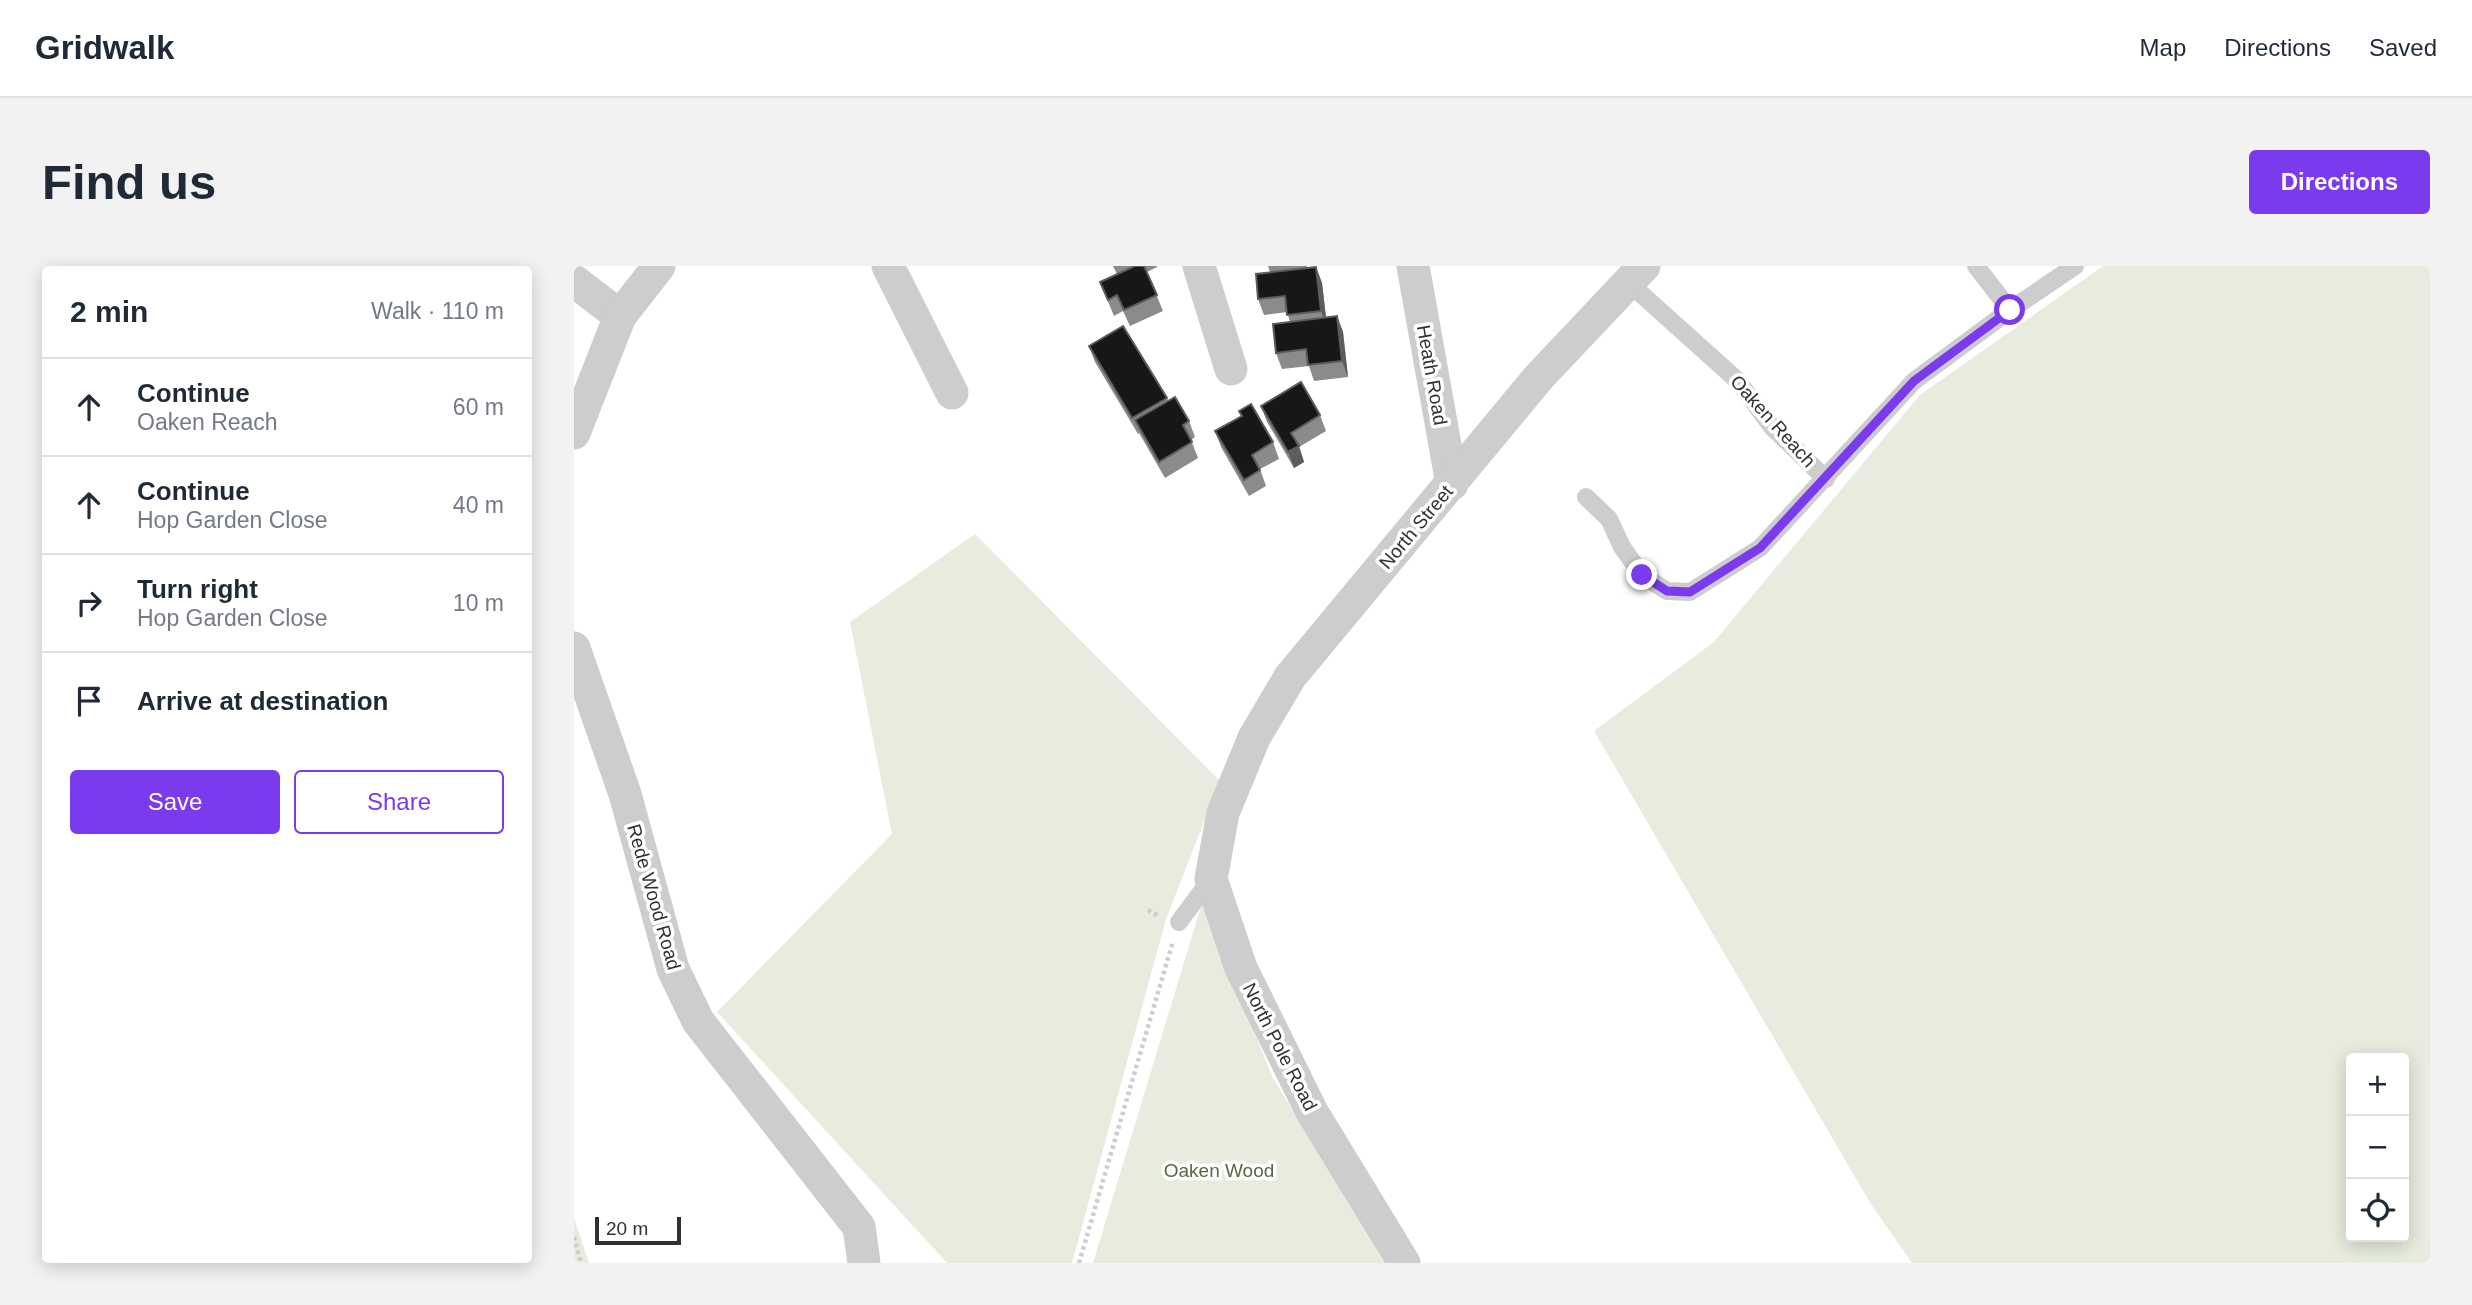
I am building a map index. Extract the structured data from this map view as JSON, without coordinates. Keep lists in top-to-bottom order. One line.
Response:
{"streets":{"street":["Heath Road","North Street","Rede Wood Road","North Pole Road"],"lane":["Oaken Reach"]},"crossings":[["Heath Road","North Street"],["Oaken Reach","North Street"],["North Street","North Pole Road"]],"parks":["Oaken Wood"],"scale_bar":"20 m","page":{"header":"Gridwalk","nav":["Map","Directions","Saved"],"buttons":["Directions",["Save","Share"]],"title":"Find us","heading":["2 min","Walk · 110 m"],"list":[["Continue","Oaken Reach","60 m"],["Continue","Hop Garden Close","40 m"],["Turn right","Hop Garden Close","10 m"],"Arrive at destination"],"map_buttons":["+","−"],"scale":"20 m"}}
